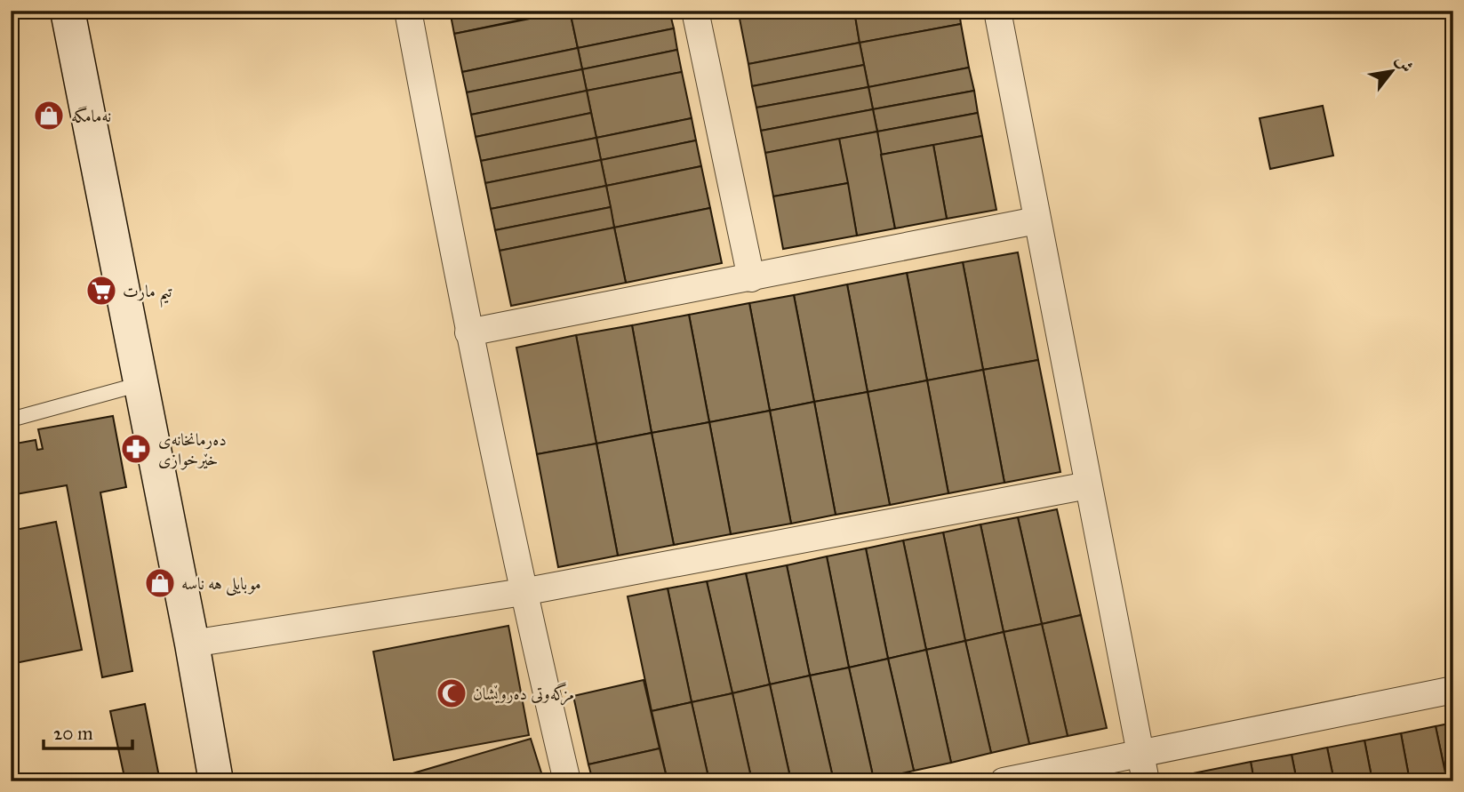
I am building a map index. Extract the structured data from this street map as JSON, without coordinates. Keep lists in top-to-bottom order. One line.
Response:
{"places":{"shop":["نەمامگە","موبایلی هه ناسه"],"supermarket":["تیم مارت"],"pharmacy":["دەرمانخانەی خێرخوازی"],"mosque":["مزگەوتی دەروێشان"]},"scale_bar":"20 m","north":"top right"}
